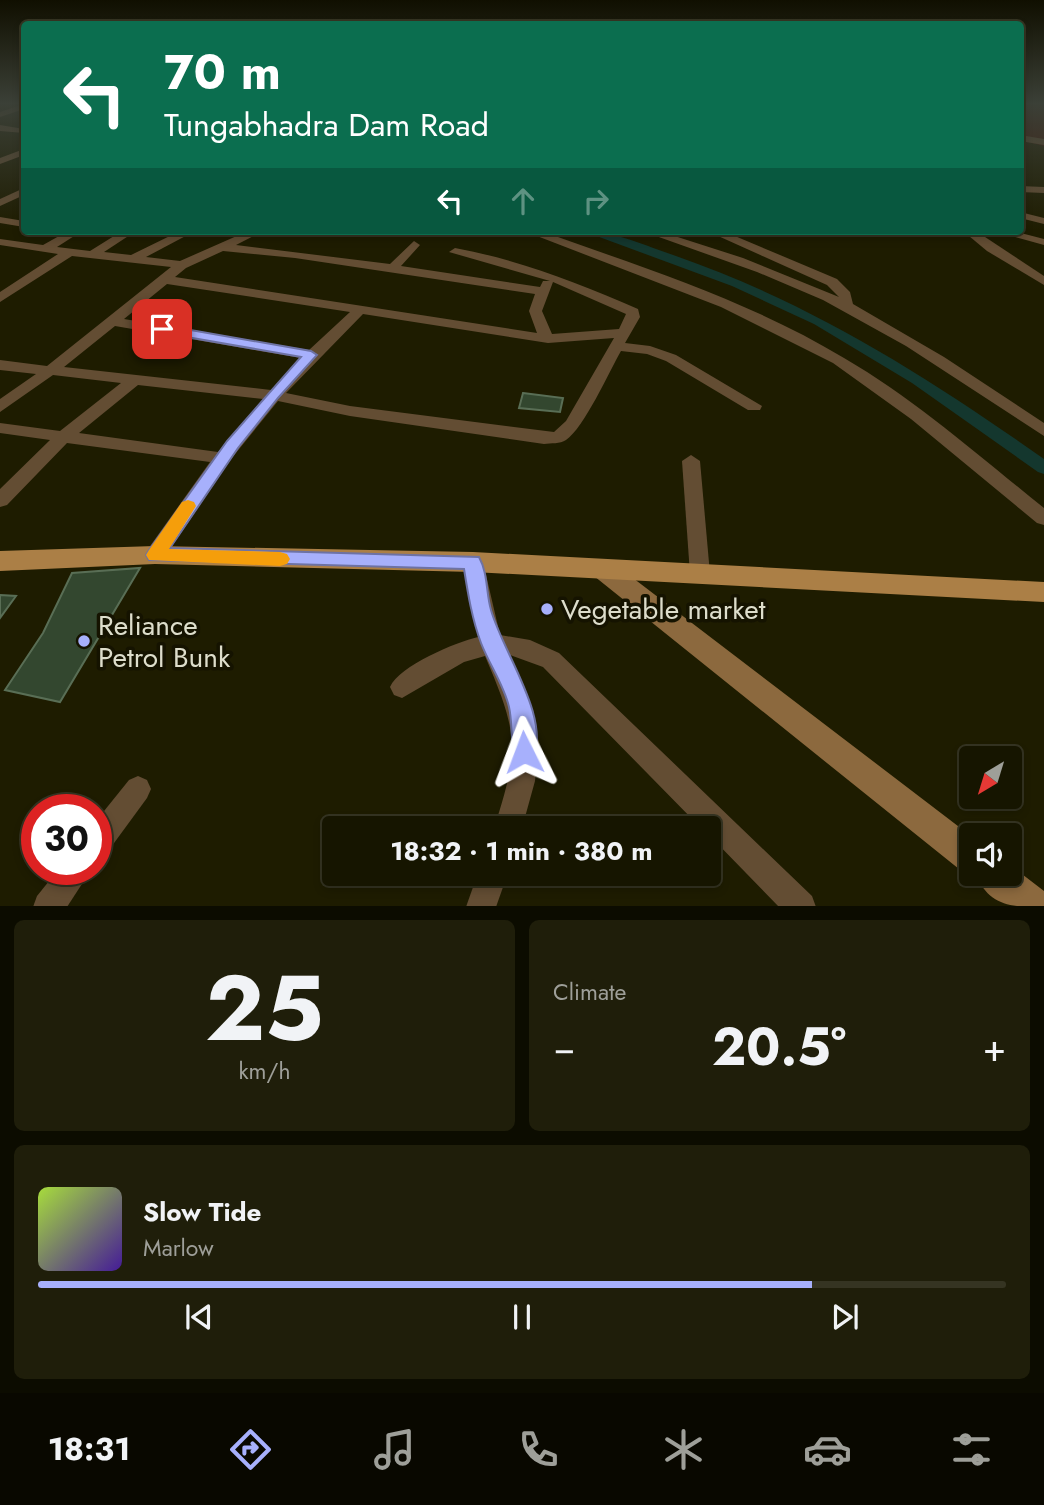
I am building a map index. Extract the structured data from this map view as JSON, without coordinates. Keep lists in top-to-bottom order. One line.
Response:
{"places":["Vegetable market","Reliance Petrol Bunk"],"north":"bottom left","page":{"turn":["70 m","Tungabhadra Dam Road"],"limit":"30","trip":"18:32 · 1 min · 380 m","tile":[["25","km/h"],"Climate"],"heat":["−","20.5°","+"],"song":["Slow Tide","Marlow"],"tabs":"18:31"}}
